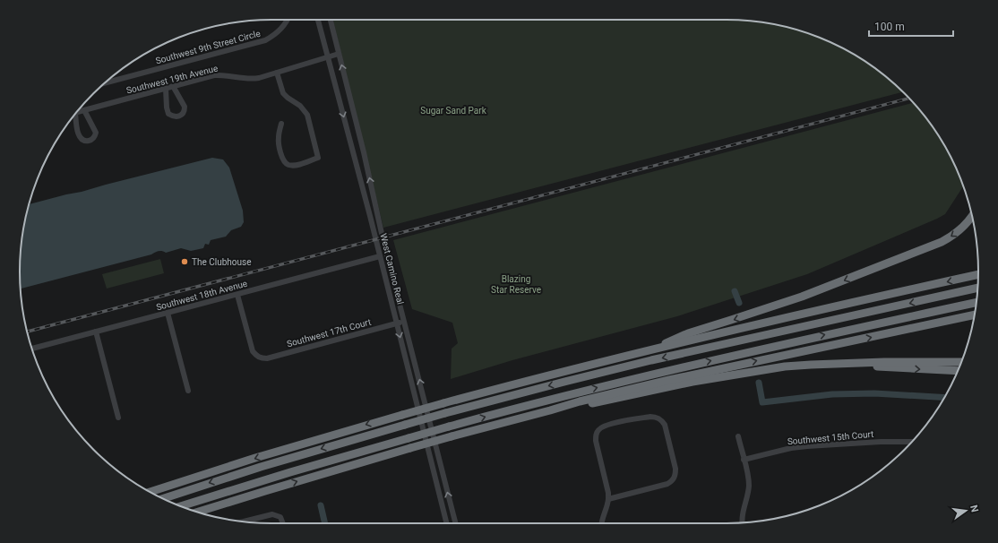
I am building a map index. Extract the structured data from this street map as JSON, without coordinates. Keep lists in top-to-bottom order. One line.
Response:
{"streets":{"street":["Southwest 9th Street Circle","Southwest 19th Avenue","West Camino Real","Southwest 18th Avenue","Southwest 17th Court","Southwest 15th Court"]},"crossings":[["Southwest 19th Avenue","West Camino Real"],["West Camino Real","Southwest 18th Avenue"],["West Camino Real","Southwest 17th Court"],["Southwest 18th Avenue","Southwest 17th Court"]],"parks":["Sugar Sand Park","Blazing Star Reserve"],"places":["The Clubhouse"],"scale_bar":"100 m","north":"right"}
